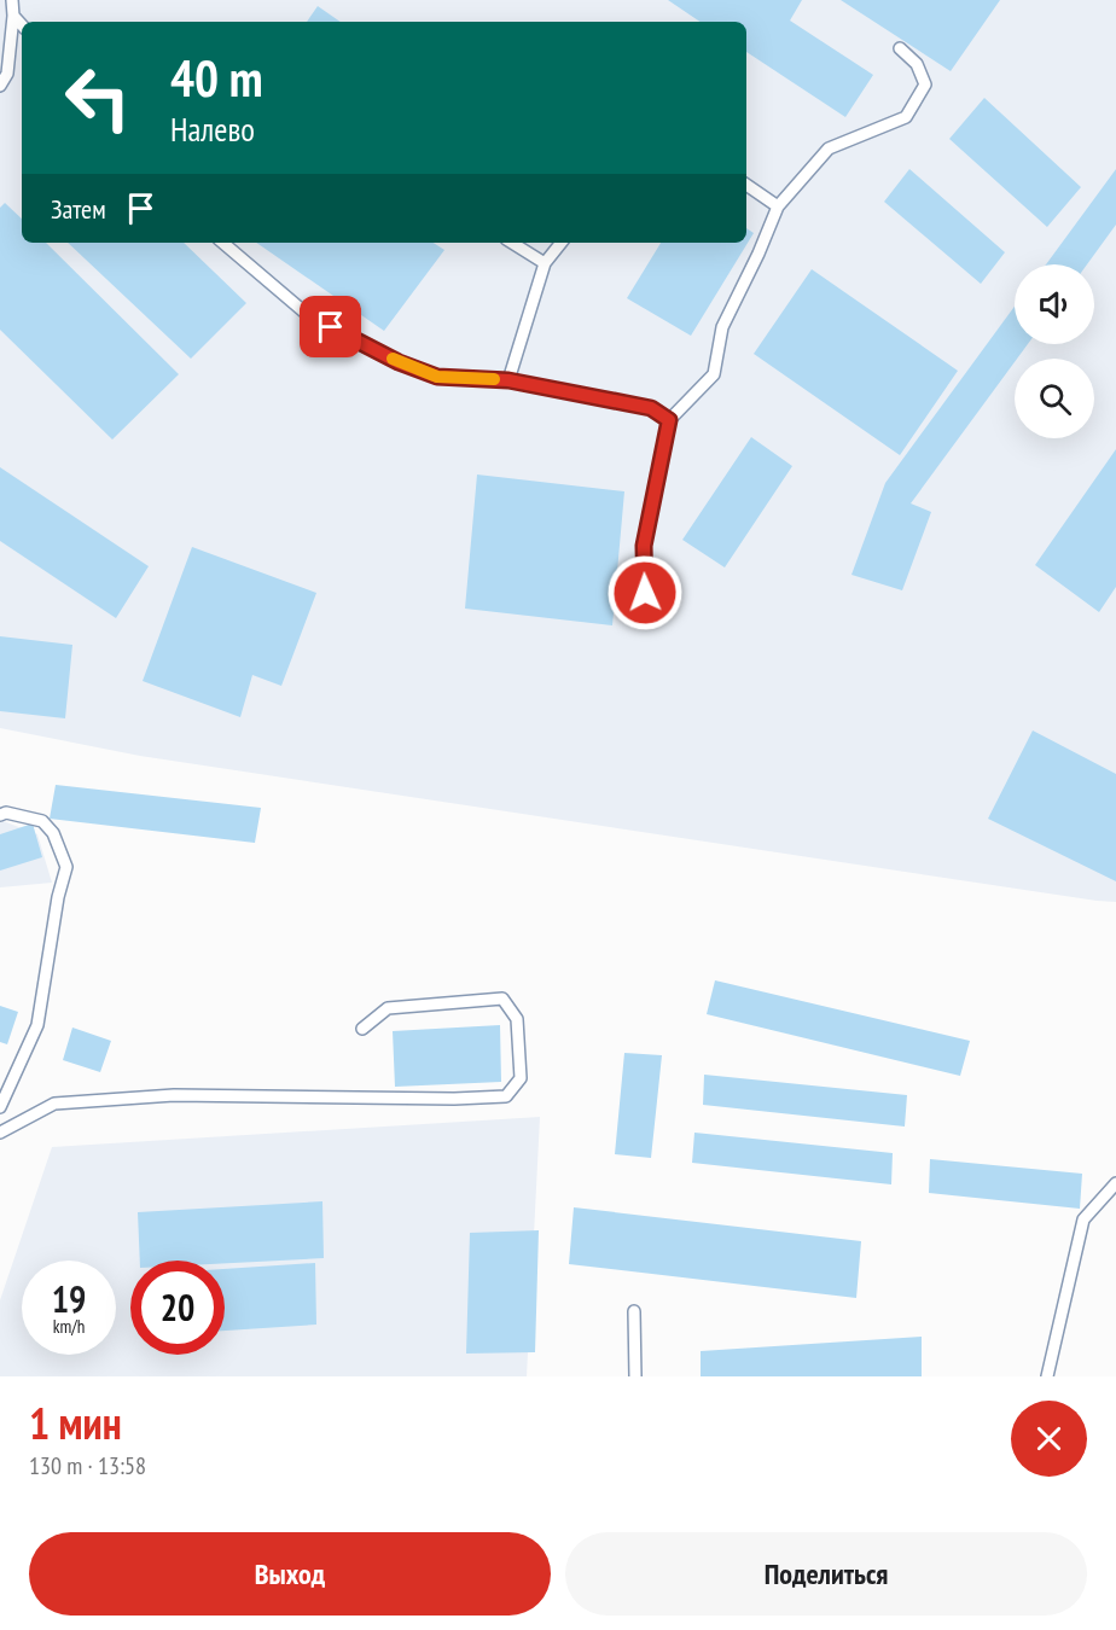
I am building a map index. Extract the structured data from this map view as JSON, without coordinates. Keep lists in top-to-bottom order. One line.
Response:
{"page":{"turn":["40 m","Налево"],"then":"Затем","speed":"19 km/h","limit":"20","heading":["1 мин","130 m · 13:58"],"buttons":["Выход","Поделиться"]}}
